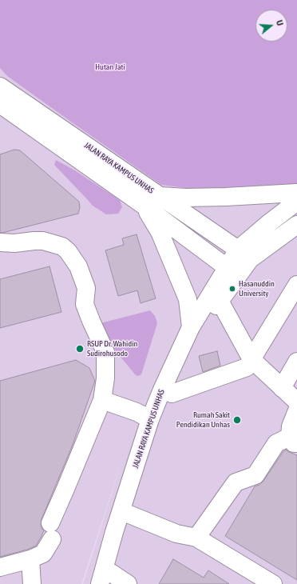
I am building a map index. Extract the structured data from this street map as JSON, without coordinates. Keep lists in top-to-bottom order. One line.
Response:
{"streets":{"street":["JALAN RAYA KAMPUS UNHAS"]},"parks":["Hutan Jati"],"places":["Hasanuddin University","RSUP Dr. Wahidin Sudirohusodo","Rumah Sakit Pendidikan Unhas"],"north":"right"}
